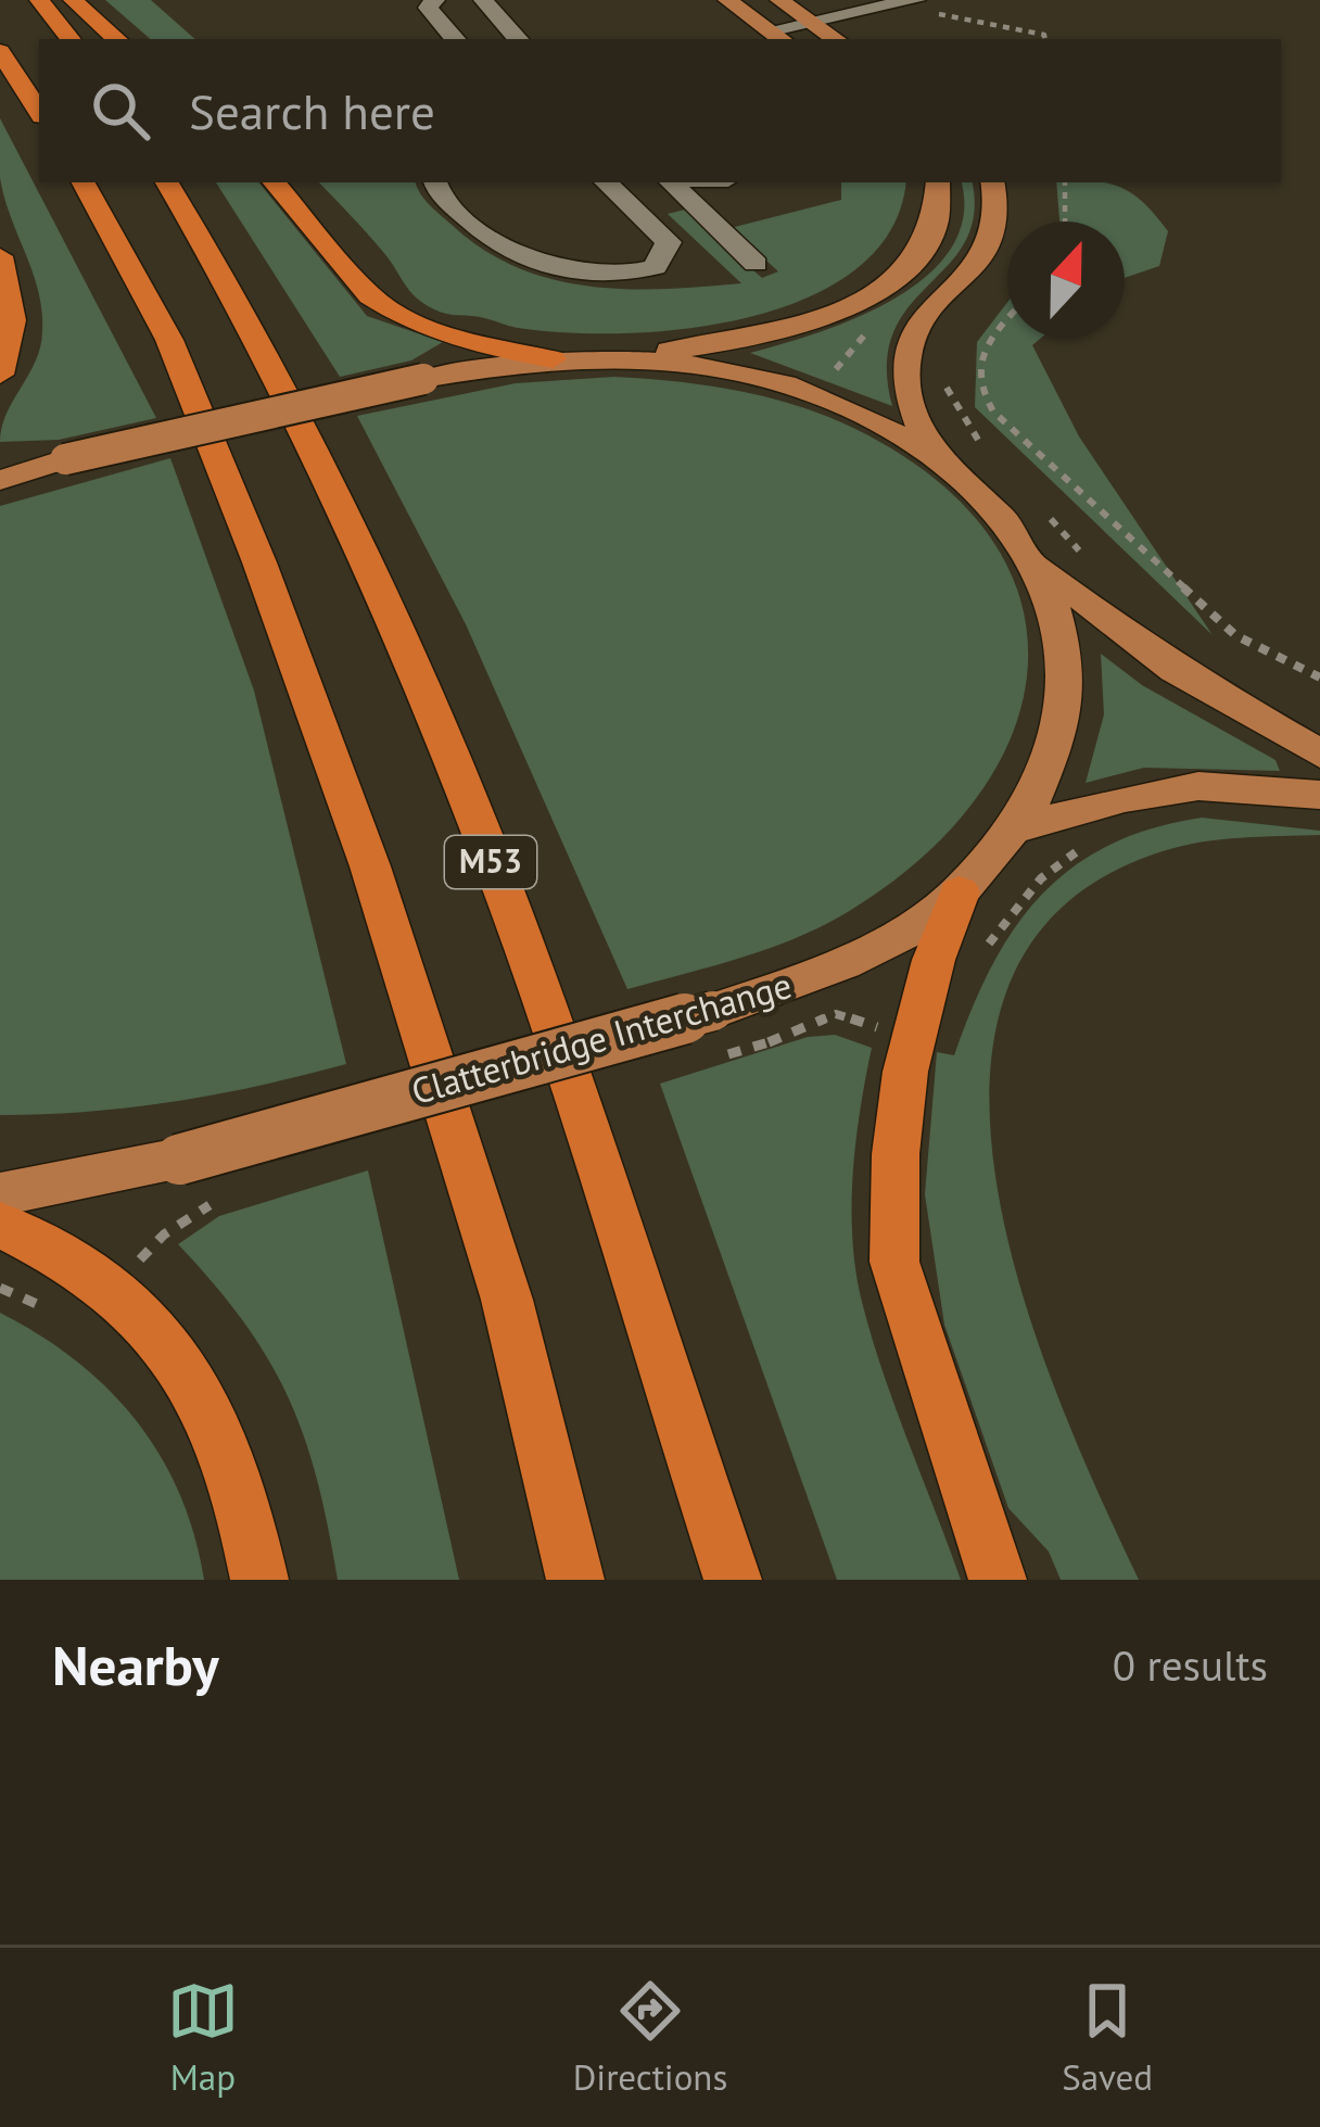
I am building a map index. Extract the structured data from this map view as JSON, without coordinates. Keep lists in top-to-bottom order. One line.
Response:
{"streets":{"highway":["M53"],"main road":["Clatterbridge Interchange"]},"north":"top","page":{"search":"Search here","heading":["Nearby","0 results"],"nav":["Map","Directions","Saved"]}}
